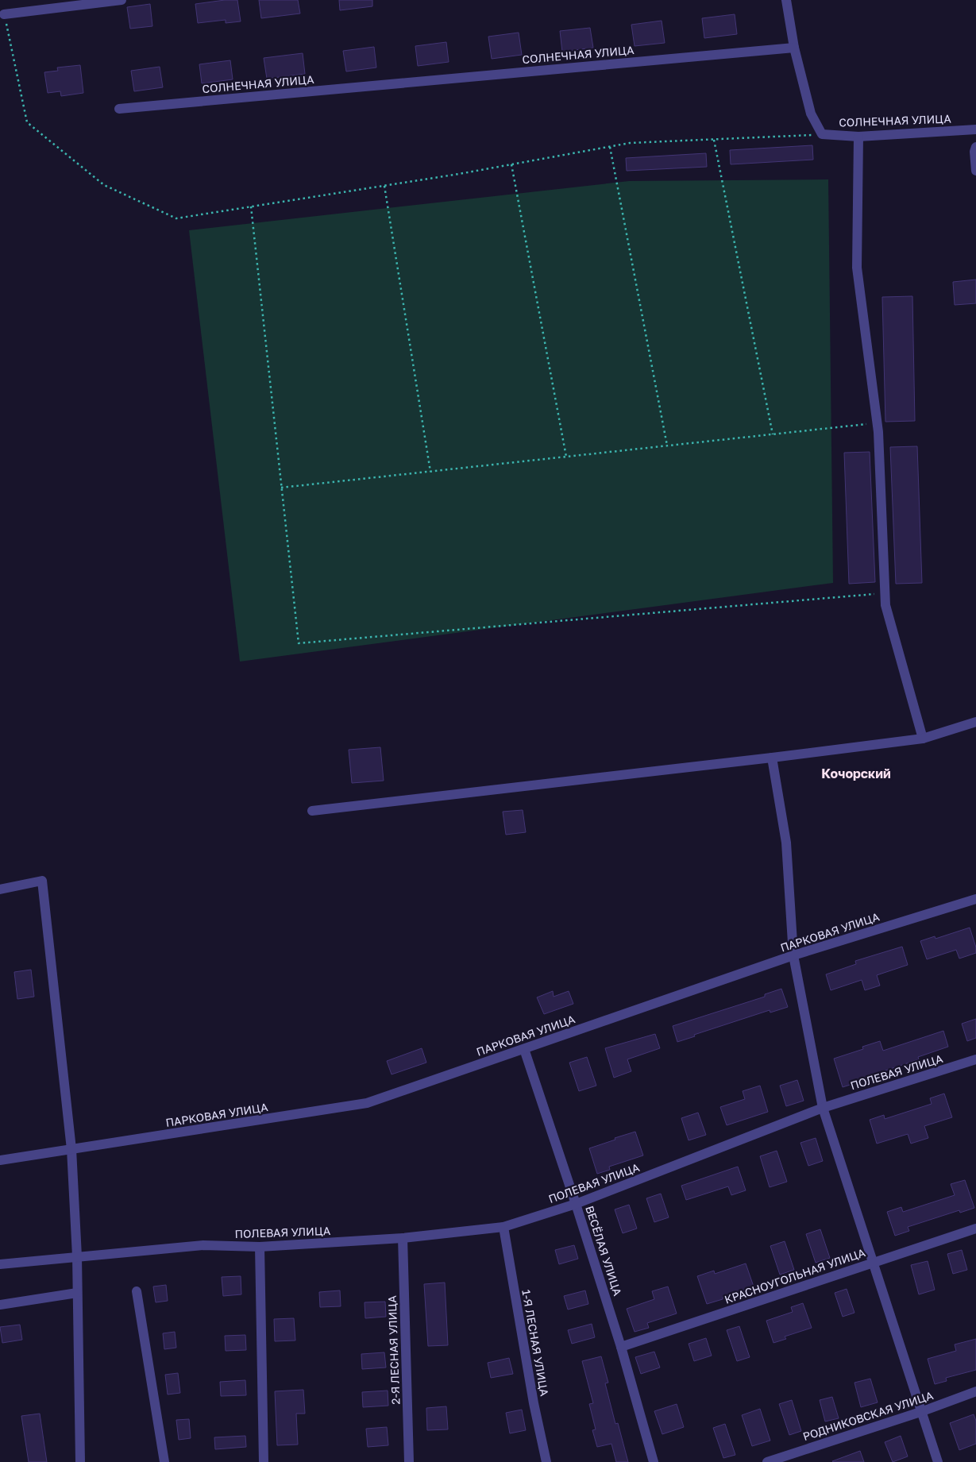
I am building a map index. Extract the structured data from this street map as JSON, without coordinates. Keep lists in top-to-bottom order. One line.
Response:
{"streets":{"street":["СОЛНЕЧНАЯ УЛИЦА","ПАРКОВАЯ УЛИЦА","ПОЛЕВАЯ УЛИЦА","ВЕСЁЛАЯ УЛИЦА","КРАСНОУГОЛЬНАЯ УЛИЦА","1-Я ЛЕСНАЯ УЛИЦА","2-Я ЛЕСНАЯ УЛИЦА","РОДНИКОВСКАЯ УЛИЦА"]},"crossings":[["ПАРКОВАЯ УЛИЦА","ВЕСЁЛАЯ УЛИЦА"],["ПОЛЕВАЯ УЛИЦА","ВЕСЁЛАЯ УЛИЦА"],["ПОЛЕВАЯ УЛИЦА","1-Я ЛЕСНАЯ УЛИЦА"],["ПОЛЕВАЯ УЛИЦА","2-Я ЛЕСНАЯ УЛИЦА"],["ВЕСЁЛАЯ УЛИЦА","КРАСНОУГОЛЬНАЯ УЛИЦА"]],"districts":["Кочорский"]}
